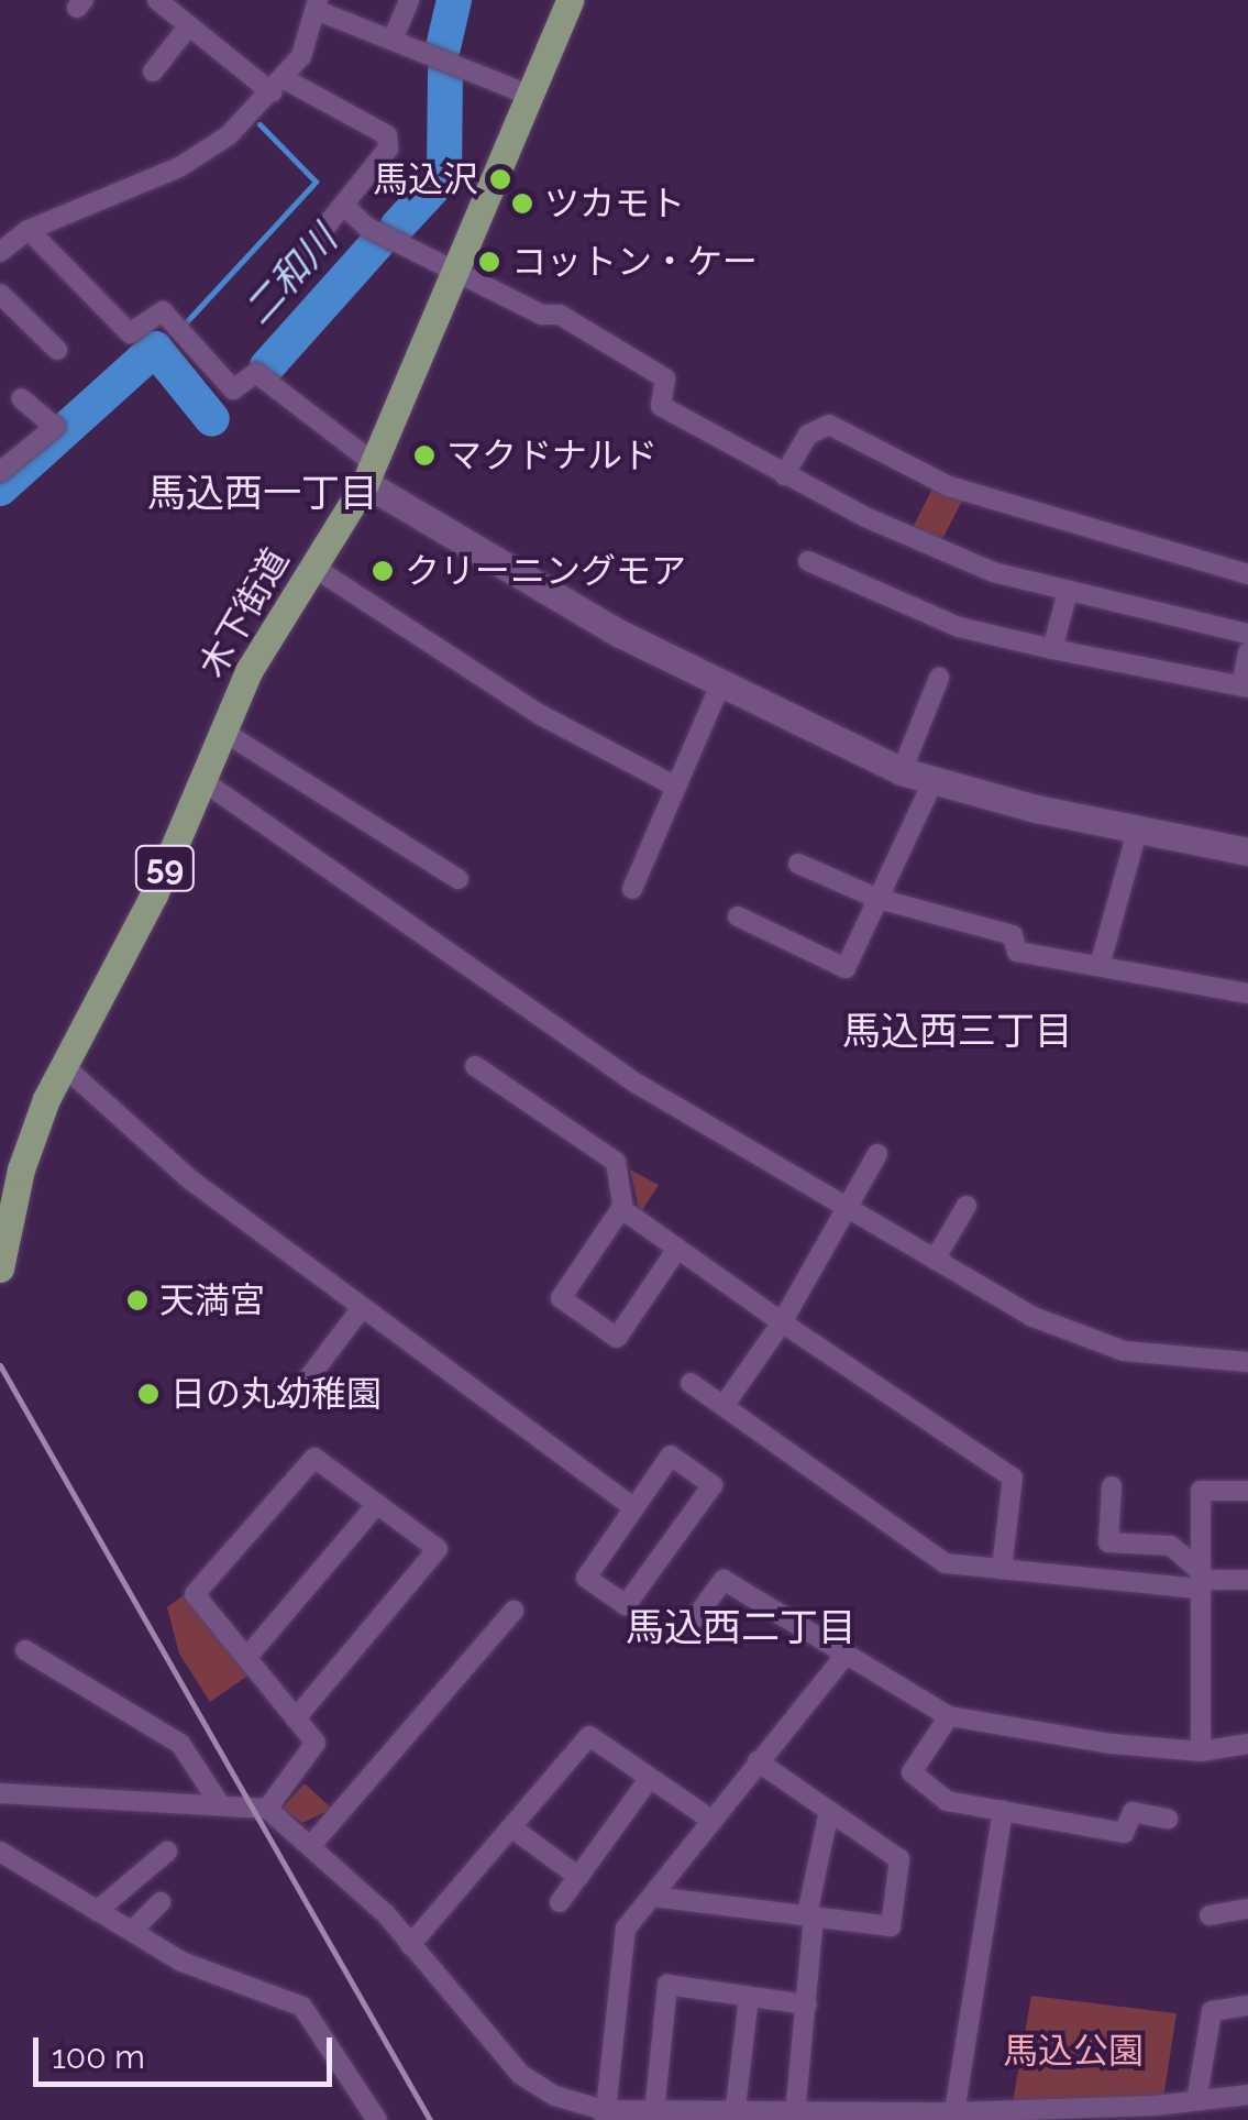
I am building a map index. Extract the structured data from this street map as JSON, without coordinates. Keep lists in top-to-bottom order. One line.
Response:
{"streets":{"main road":["木下街道","59"]},"districts":["馬込西一丁目","馬込西三丁目","馬込西二丁目"],"water":["二和川"],"parks":["馬込公園"],"places":["馬込沢","ツカモト","コットン・ケー","マクドナルド","クリーニングモア","天満宮","日の丸幼稚園"],"scale_bar":"100 m"}
